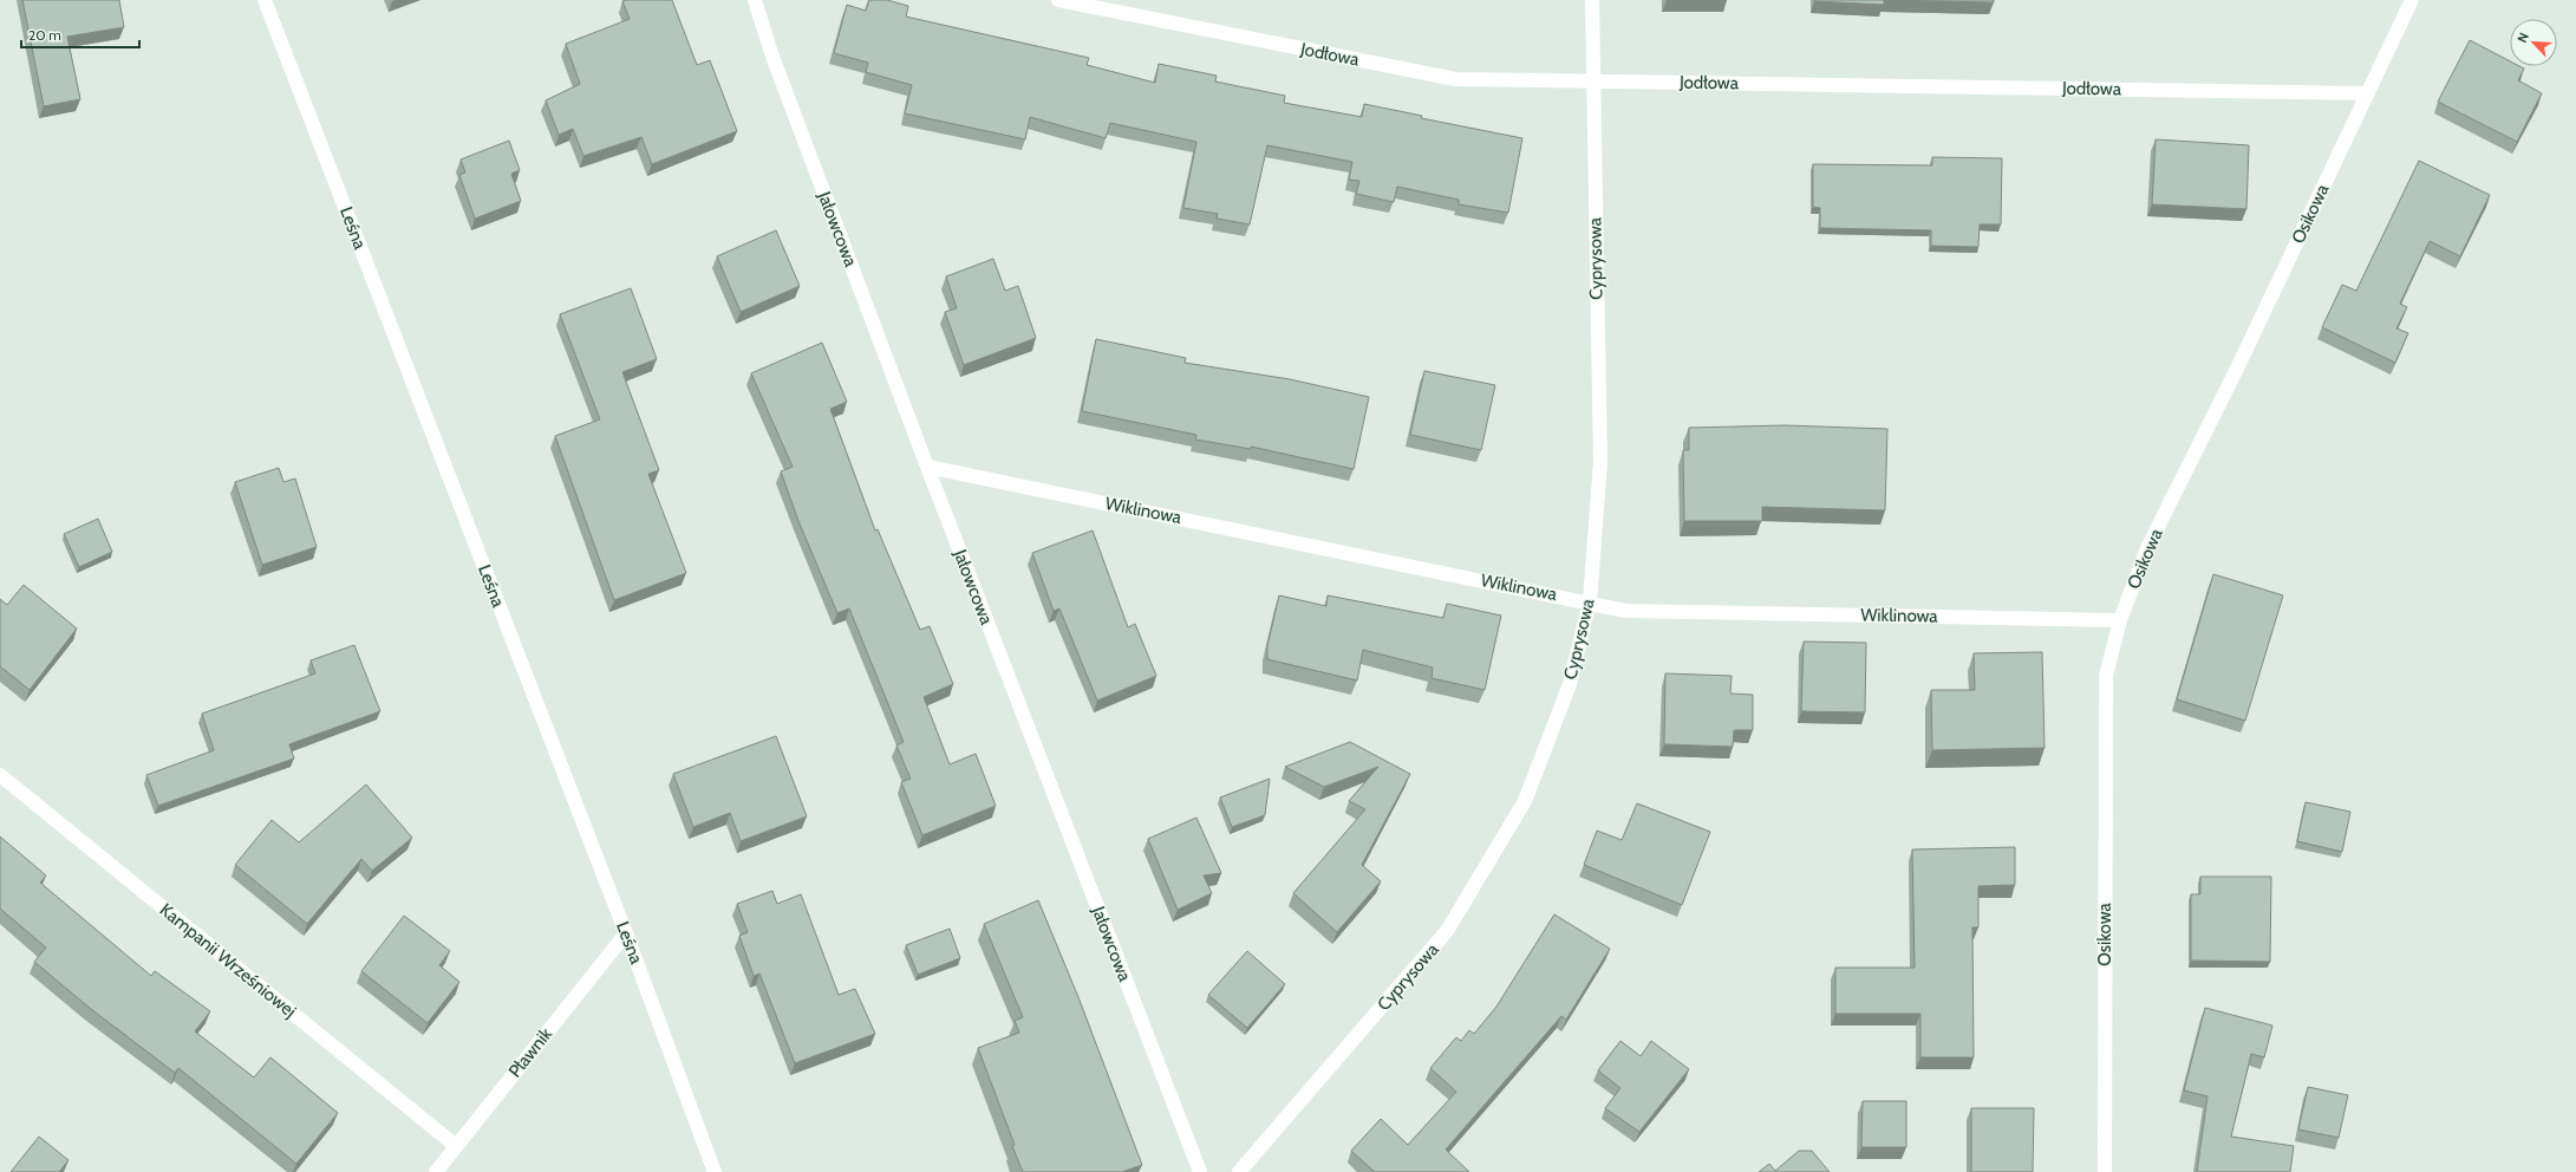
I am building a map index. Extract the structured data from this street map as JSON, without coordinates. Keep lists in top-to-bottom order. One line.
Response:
{"streets":{"street":["Jodłowa","Osikowa","Leśna","Jałowcowa","Cyprysowa","Wiklinowa","Kampanii Wrześniowej","Pławnik"]},"crossings":[["Jodłowa","Osikowa"],["Jodłowa","Cyprysowa"],["Osikowa","Wiklinowa"],["Leśna","Pławnik"],["Jałowcowa","Wiklinowa"],["Cyprysowa","Wiklinowa"],["Kampanii Wrześniowej","Pławnik"]],"scale_bar":"20 m","north":"top left"}
